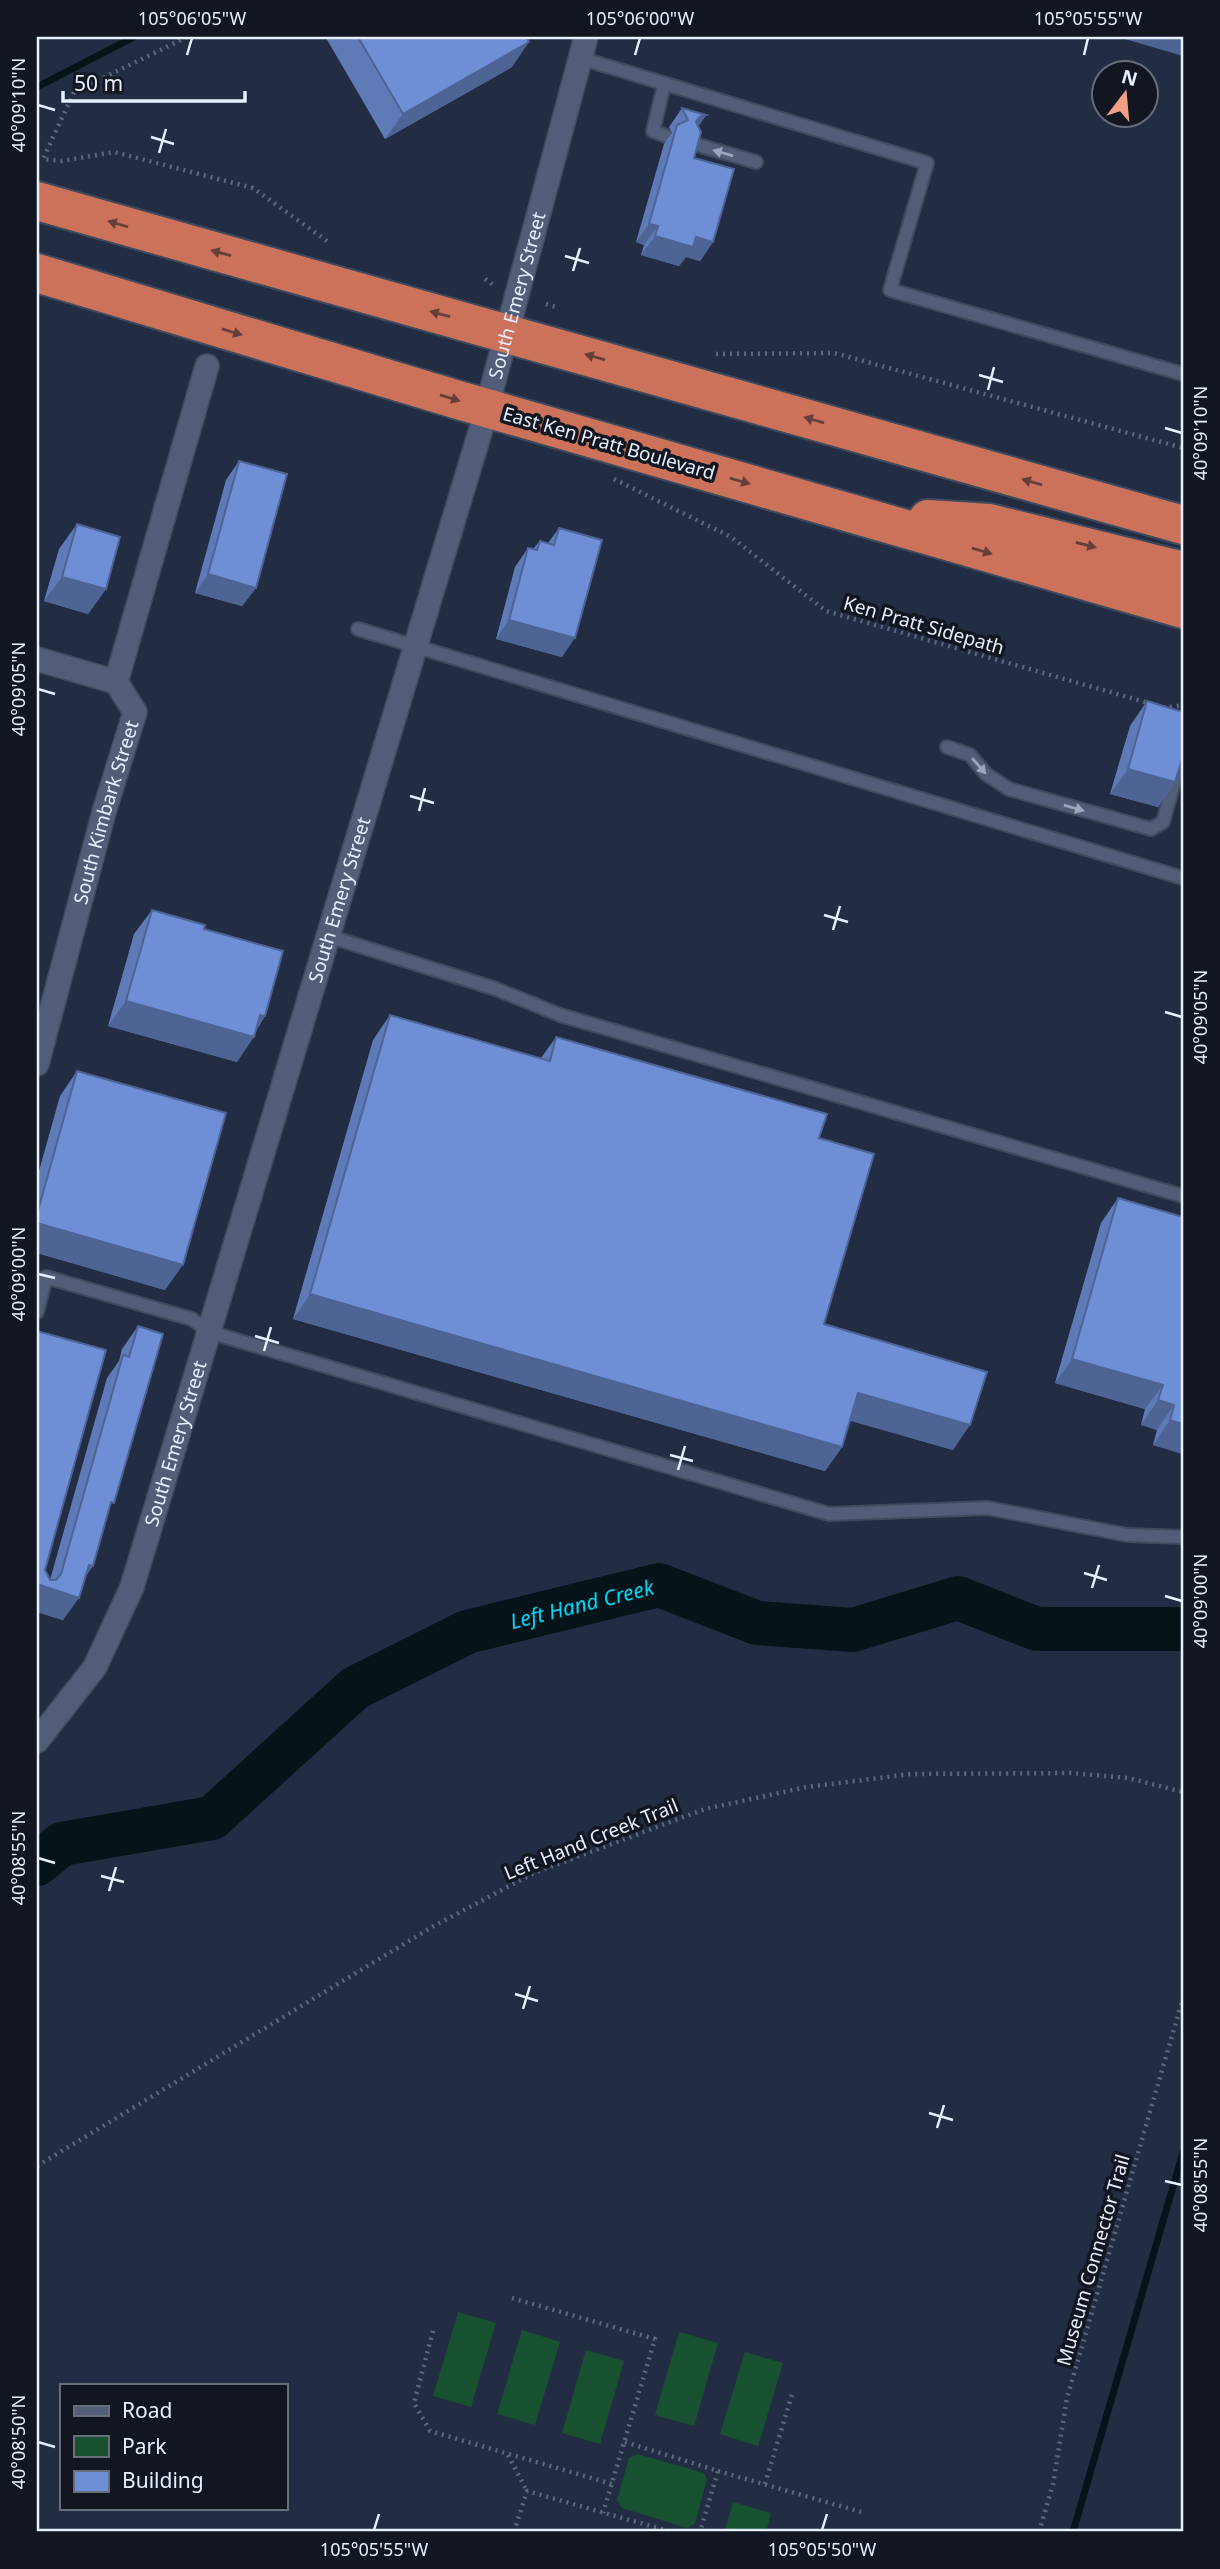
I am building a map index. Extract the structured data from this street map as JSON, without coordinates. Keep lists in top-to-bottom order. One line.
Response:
{"streets":{"highway":["East Ken Pratt Boulevard"],"street":["South Emery Street","South Kimbark Street"],"path":["Ken Pratt Sidepath","Left Hand Creek Trail","Museum Connector Trail"]},"crossings":[["South Emery Street","East Ken Pratt Boulevard"]],"water":["Left Hand Creek"],"legend":["Road","Park","Building"],"scale_bar":"50 m","north":"top","coordinates":["105°06'05\"W","105°06'00\"W","105°05'55\"W","40°09'10\"N","40°09'05\"N","40°09'00\"N","40°08'55\"N","40°08'50\"N","105°05'50\"W"]}
